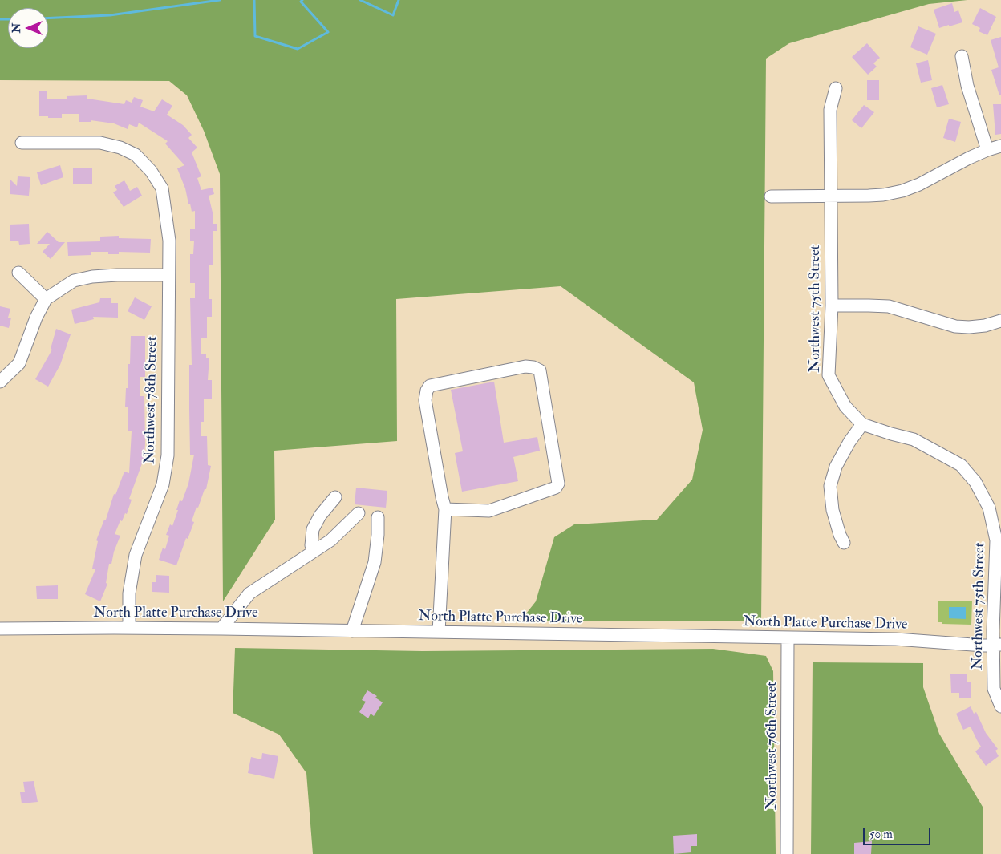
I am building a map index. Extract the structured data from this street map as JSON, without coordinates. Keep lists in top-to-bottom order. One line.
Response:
{"streets":{"street":["Northwest 75th Street","Northwest 78th Street","North Platte Purchase Drive","Northwest 76th Street"]},"crossings":[["Northwest 75th Street","North Platte Purchase Drive"],["Northwest 78th Street","North Platte Purchase Drive"],["North Platte Purchase Drive","Northwest 76th Street"]],"scale_bar":"50 m","north":"left"}
